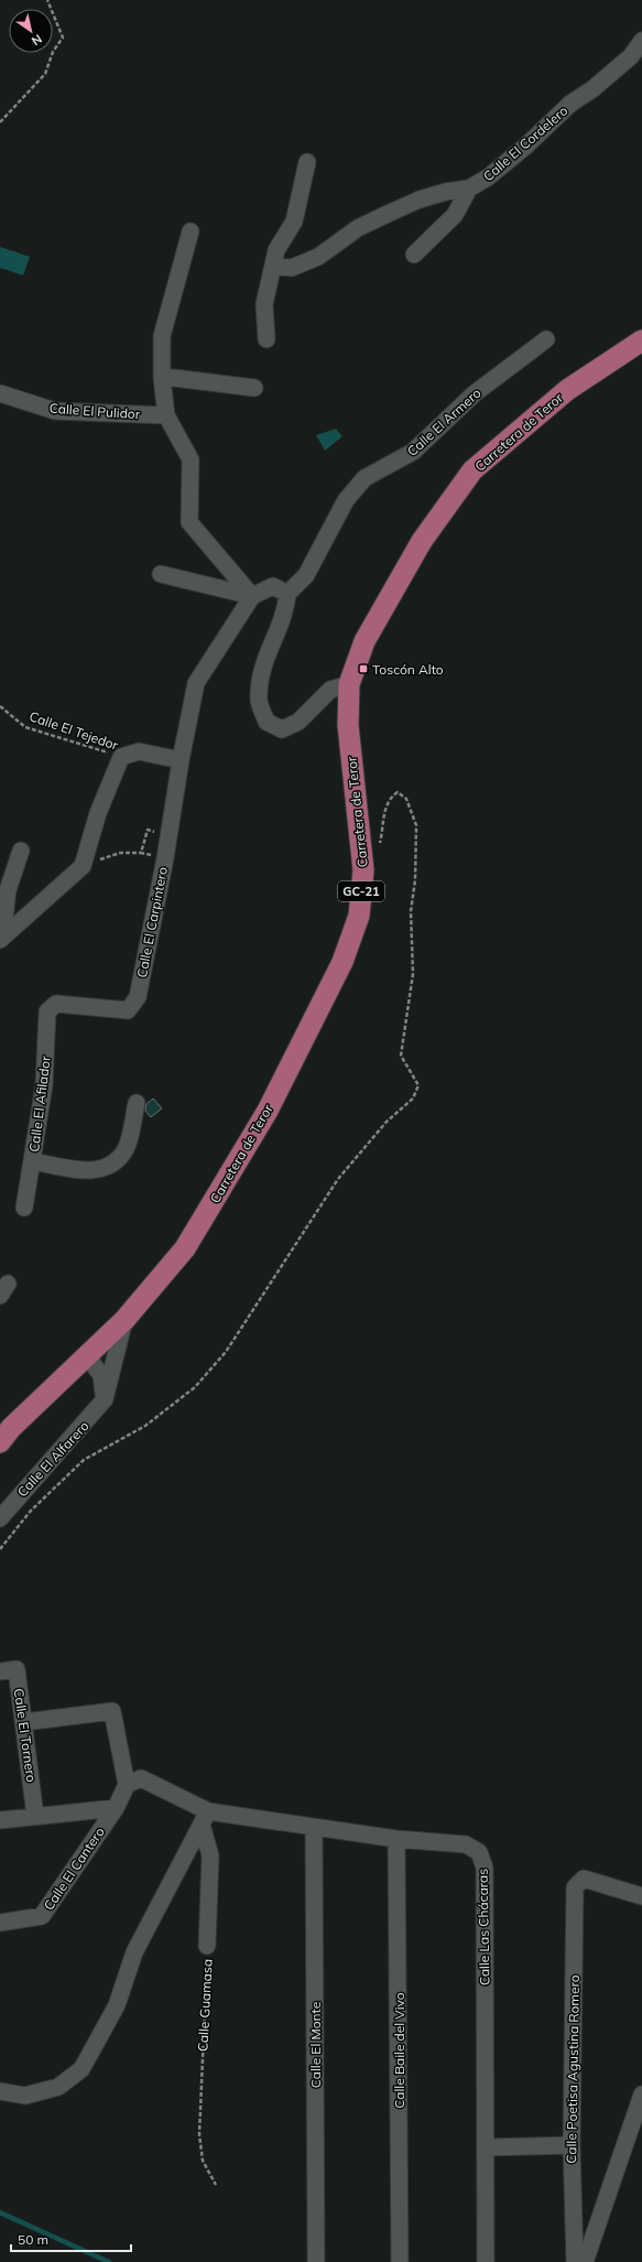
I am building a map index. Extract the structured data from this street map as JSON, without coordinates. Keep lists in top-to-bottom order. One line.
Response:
{"streets":{"main road":["Carretera de Teror","GC-21"],"street":["Calle El Cordelero","Calle El Pulidor","Calle El Armero","Calle El Carpintero","Calle El Afilador","Calle El Alfarero","Calle El Tornero","Calle El Cantero","Calle Las Chácaras","Calle Guamasa","Calle El Monte","Calle Baile del Vivo","Calle Poetisa Agustina Romero"],"path":["Calle El Tejedor"]},"crossings":[["Carretera de Teror","Calle El Alfarero"],["Calle El Carpintero","Calle El Afilador"],["Calle El Cantero","Calle Las Chácaras"],["Calle Las Chácaras","Calle Guamasa"],["Calle Las Chácaras","Calle El Monte"],["Calle Las Chácaras","Calle Baile del Vivo"]],"places":{"transit":["Toscón Alto"]},"scale_bar":"50 m","north":"bottom right"}
